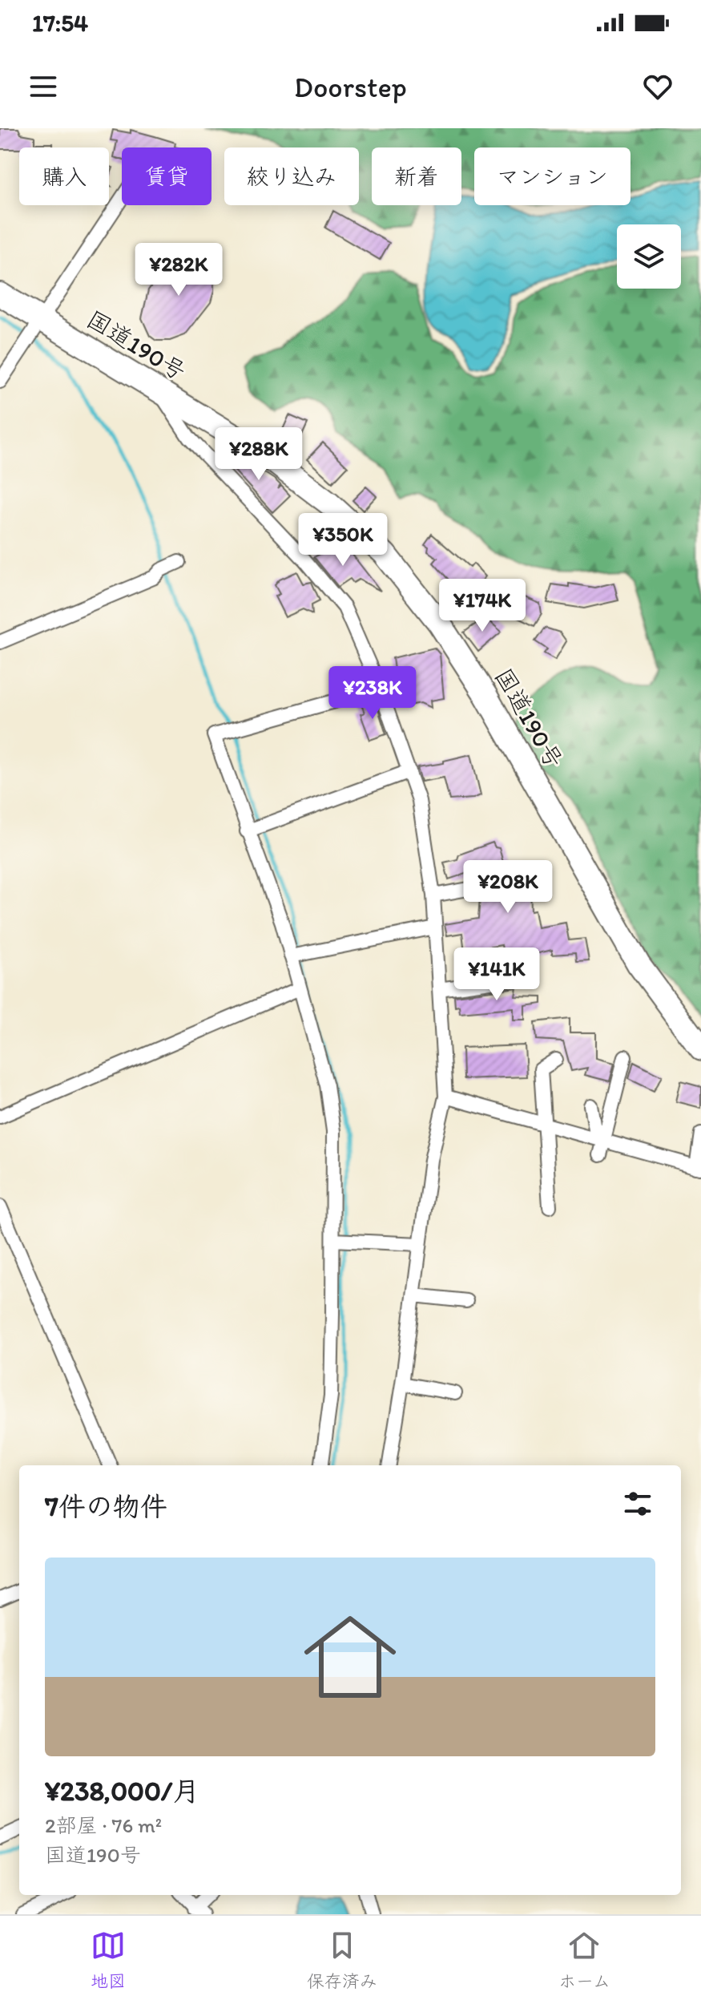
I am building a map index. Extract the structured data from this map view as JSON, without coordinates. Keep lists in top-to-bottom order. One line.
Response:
{"streets":{"highway":["国道190号"]},"page":{"status":"17:54","header":"Doorstep","chip":["購入","賃貸","絞り込み","新着","マンション"],"price":["¥282K","¥288K","¥350K","¥174K","¥238K","¥208K","¥141K"],"heading":"7件の物件","list":[{"name":"¥238,000/月","note":"2部屋 · 76 m² · 国道190号"}],"tabs":["地図","保存済み","ホーム"]}}
